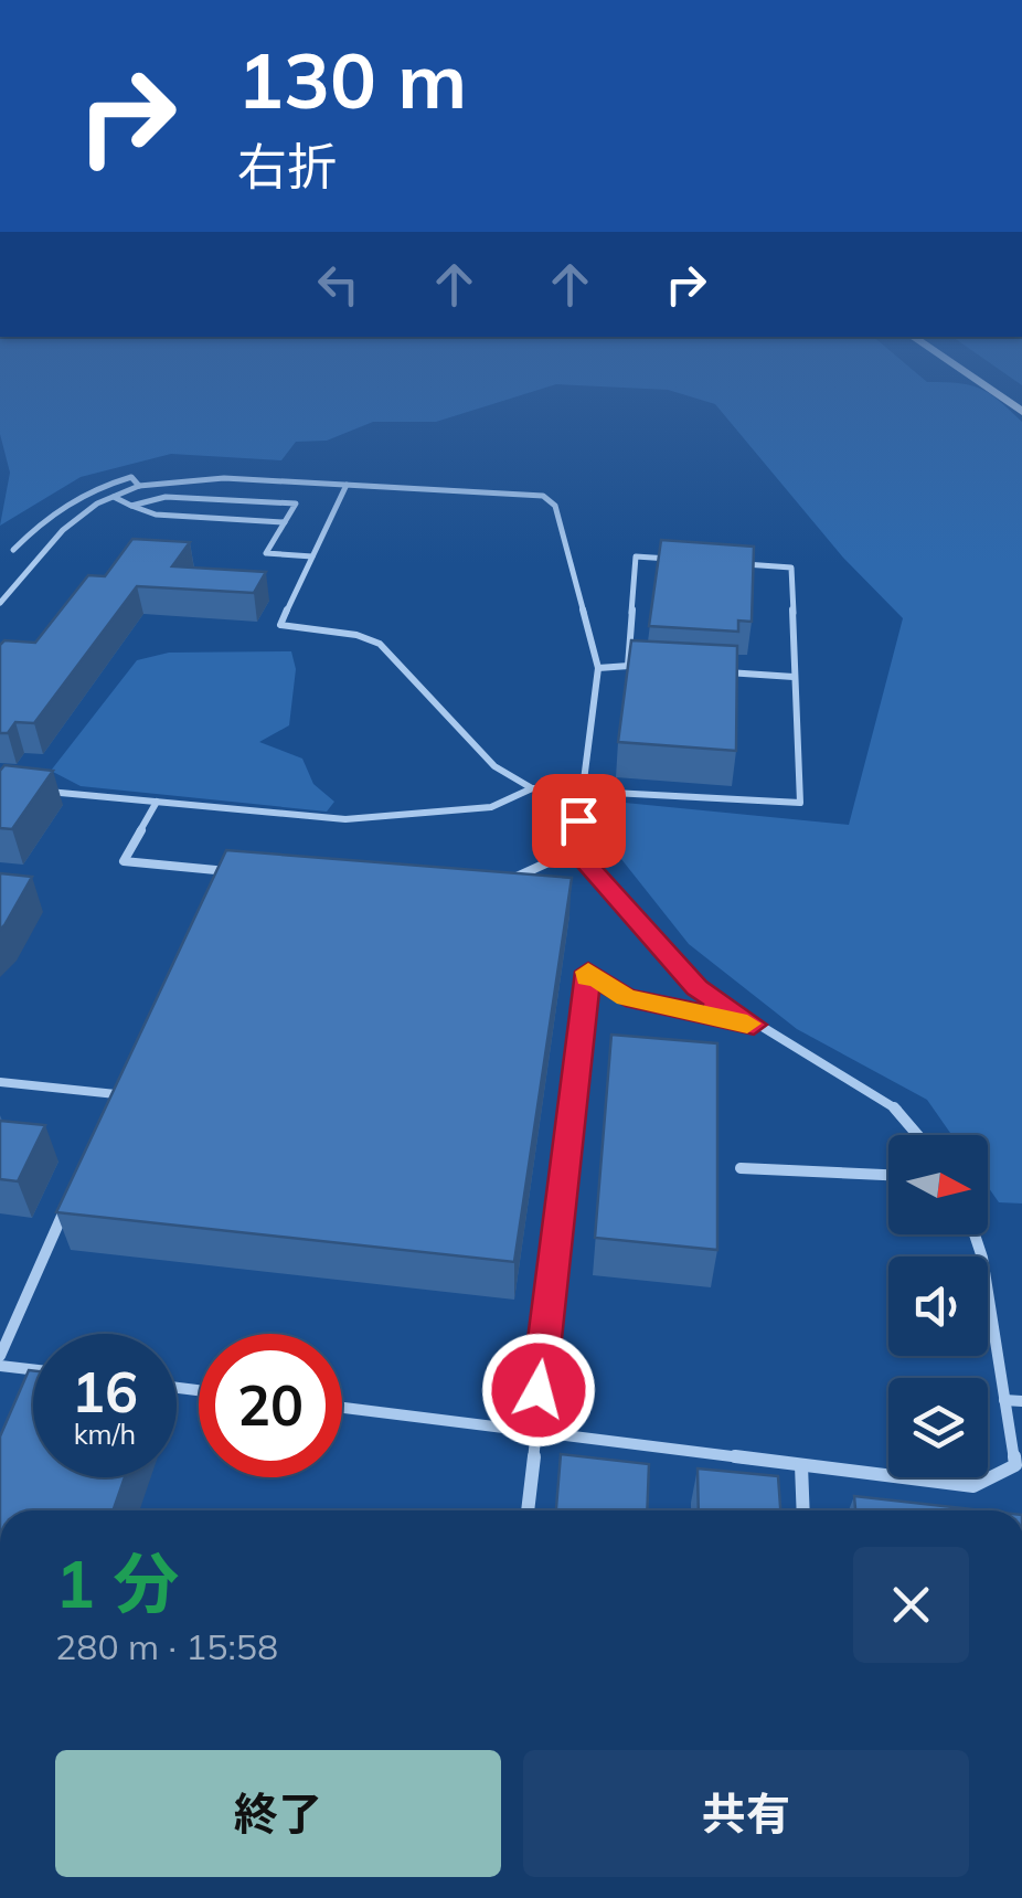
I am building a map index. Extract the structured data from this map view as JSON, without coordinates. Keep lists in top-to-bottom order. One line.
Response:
{"north":"right","page":{"turn":["130 m","右折"],"speed":"16 km/h","limit":"20","heading":["1 分","280 m · 15:58"],"buttons":["終了","共有"]}}
